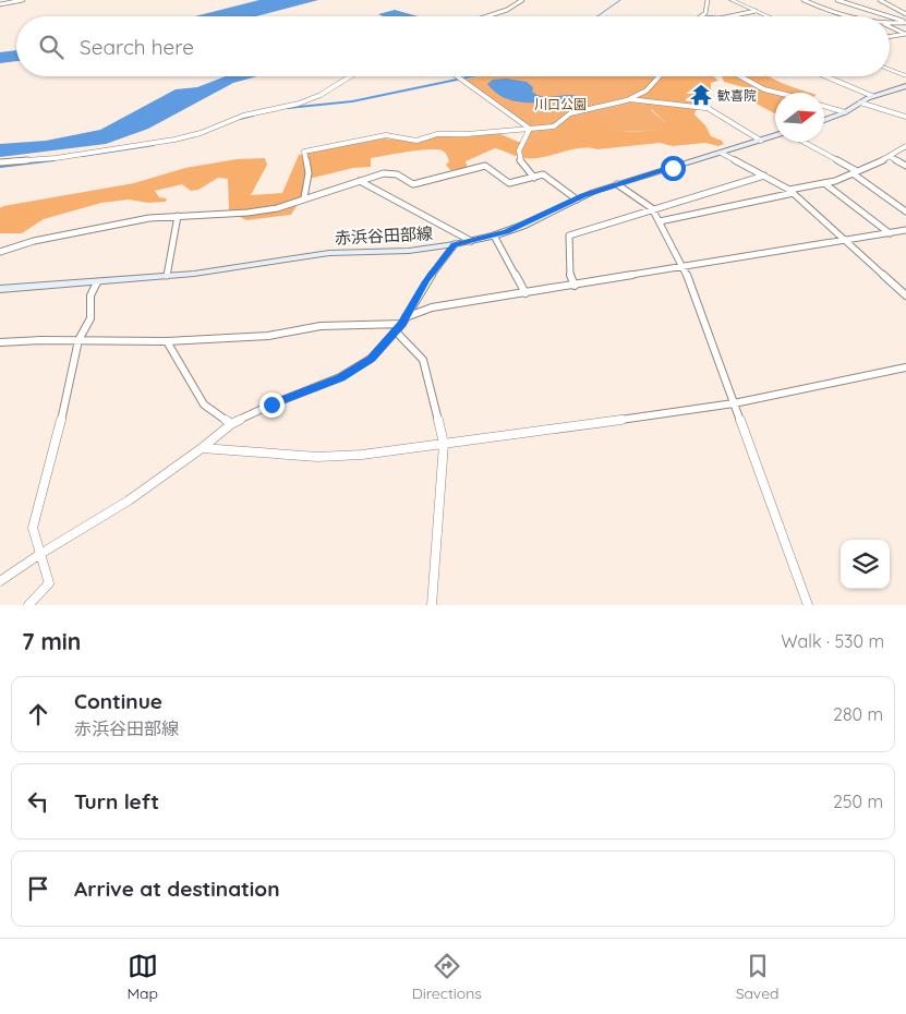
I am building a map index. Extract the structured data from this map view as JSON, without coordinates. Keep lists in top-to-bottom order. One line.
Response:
{"streets":{"main road":["赤浜谷田部線"]},"parks":["川口公園"],"places":{"temple":["歓喜院"]},"north":"right","page":{"search":"Search here","heading":["7 min","Walk · 530 m"],"list":[["Continue","赤浜谷田部線","280 m"],["Turn left","250 m"],"Arrive at destination"],"nav":["Map","Directions","Saved"]}}
